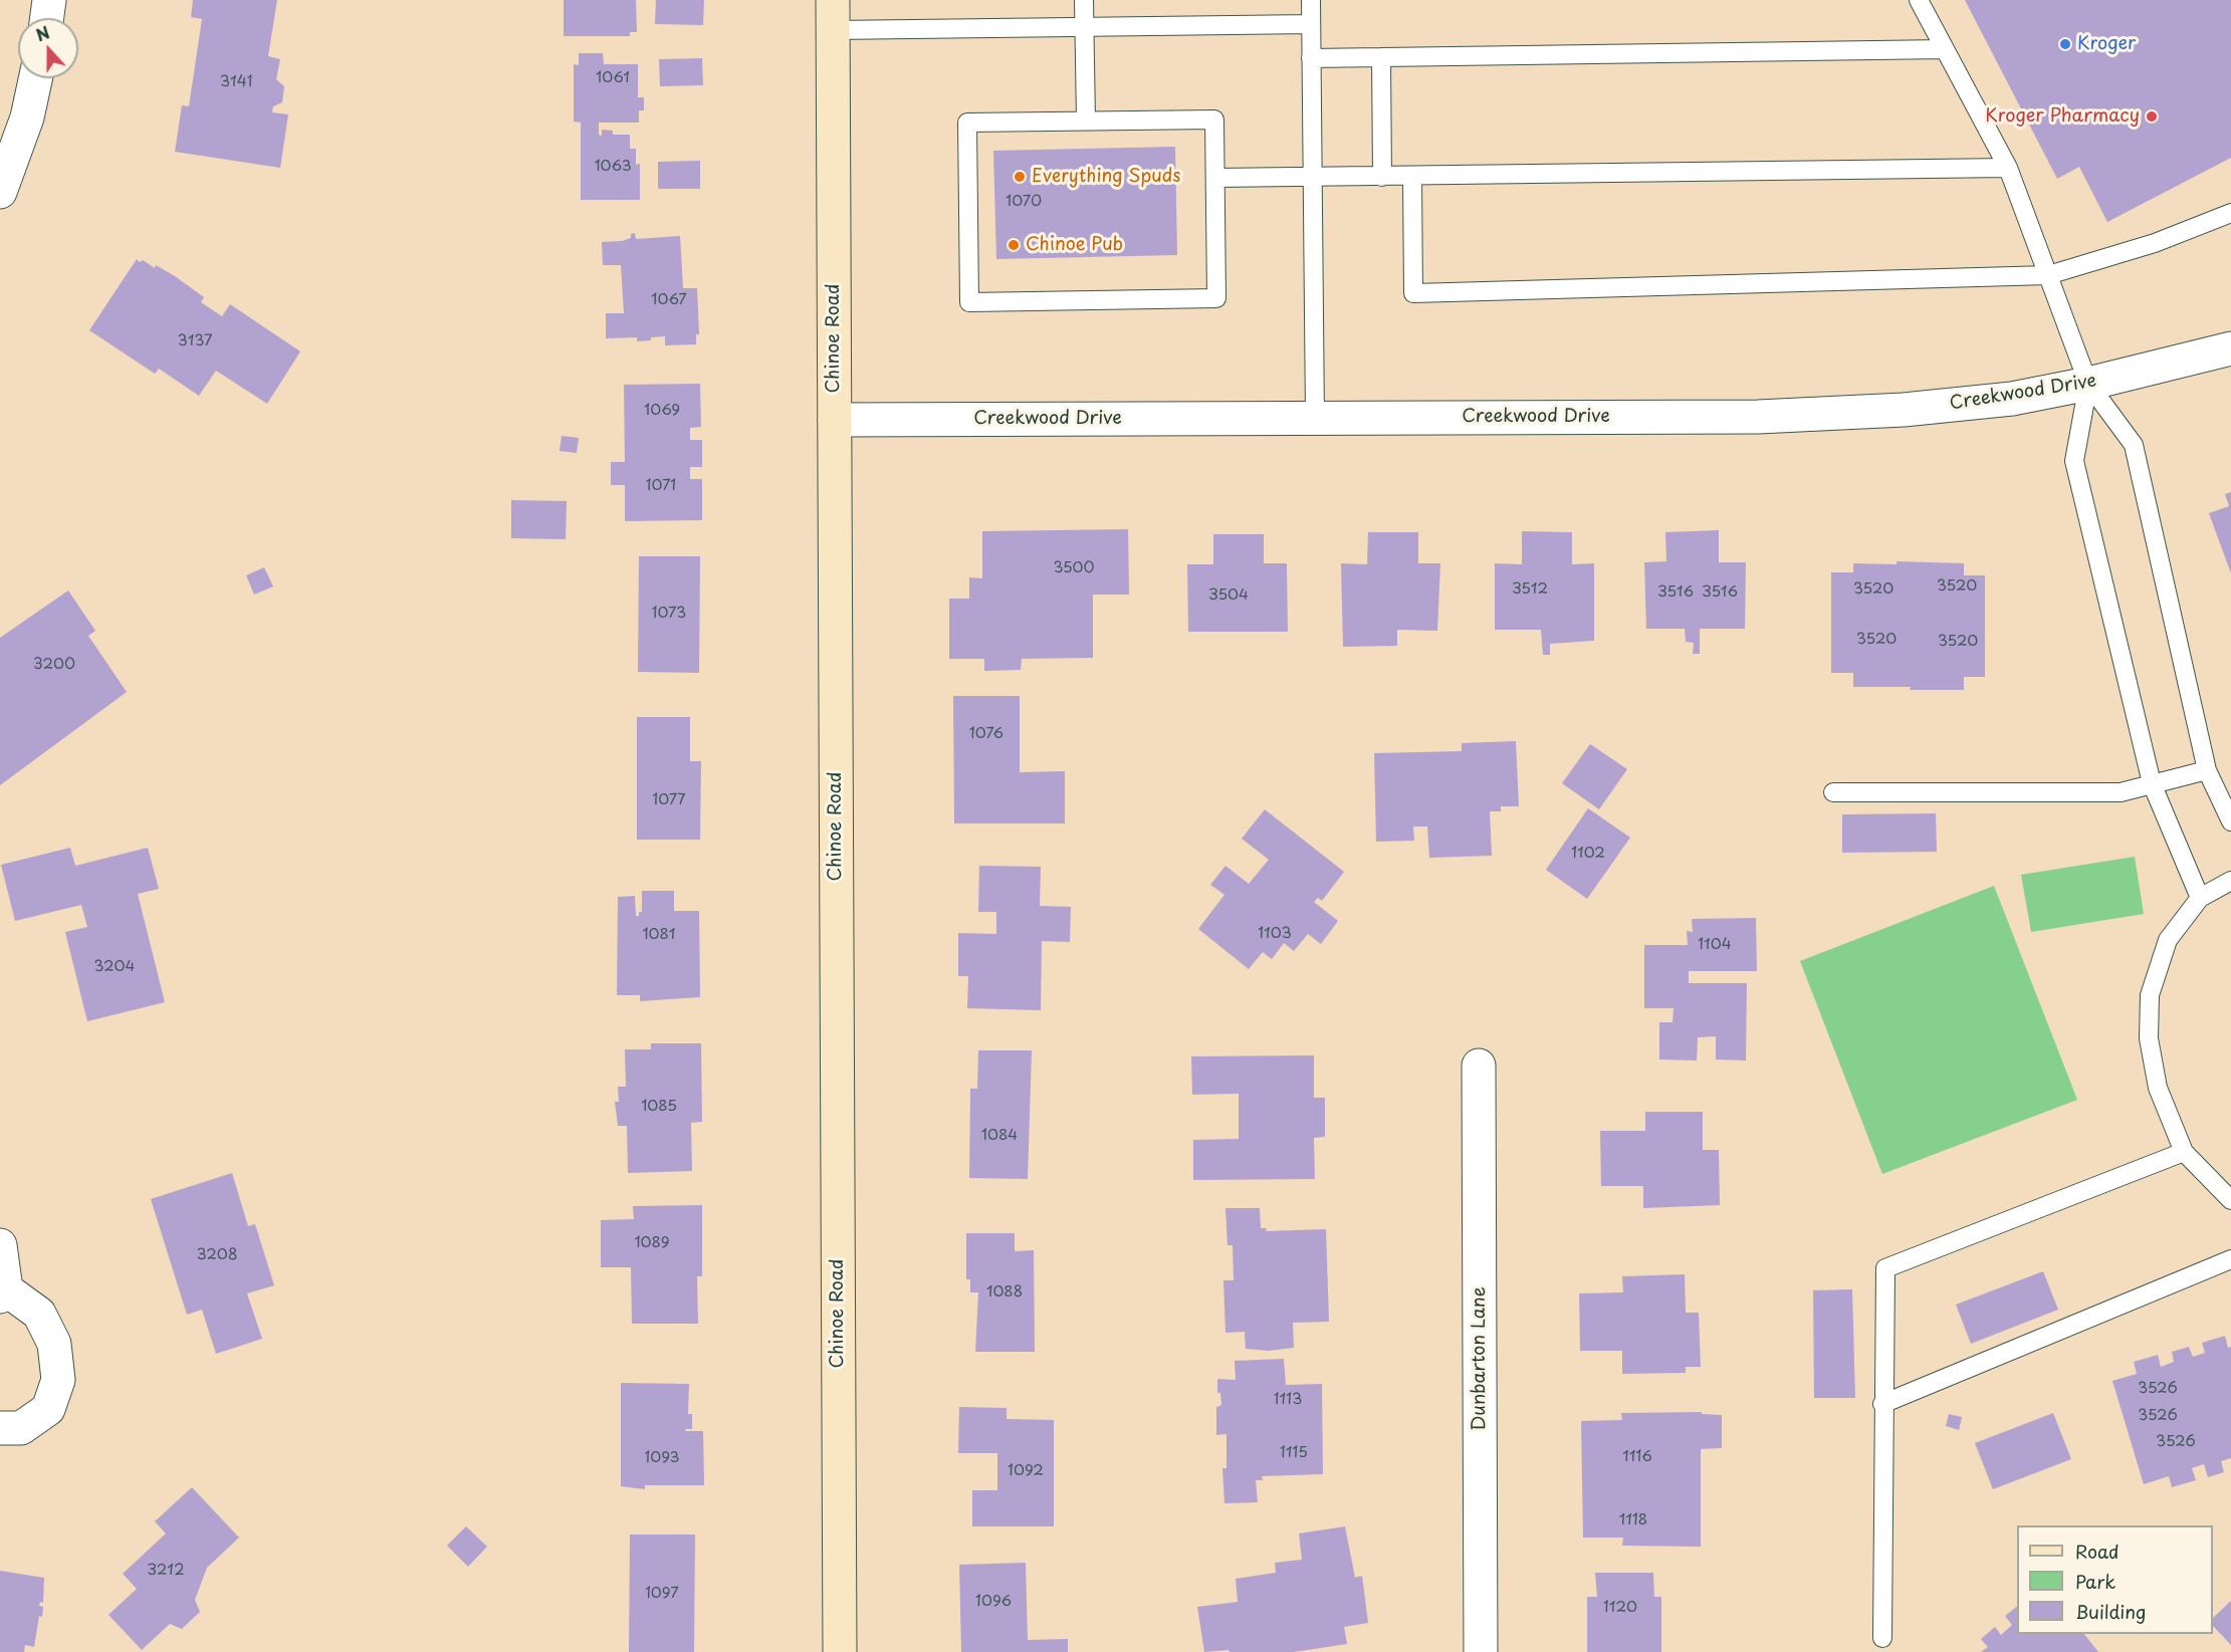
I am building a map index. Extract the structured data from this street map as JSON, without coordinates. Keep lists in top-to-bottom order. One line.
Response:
{"streets":{"street":["Chinoe Road","Creekwood Drive","Dunbarton Lane"]},"crossings":[["Chinoe Road","Creekwood Drive"]],"places":["Kroger","Kroger Pharmacy","Everything Spuds","Chinoe Pub"],"house_numbers":["1061","3141","1063","1070","1067","3137","1069","1071","3500","3520","3512","3520","3516","3516","3504","1073","3520","3520","3200","1076","1077","1102","1103","1081","1104","3204","1085","1084","1089","3208","1088","3526","1113","3526","3526","1115","1116","1093","1092","1118","3212","1097","1096","1120"],"legend":["Road","Park","Building"],"north":"top"}
